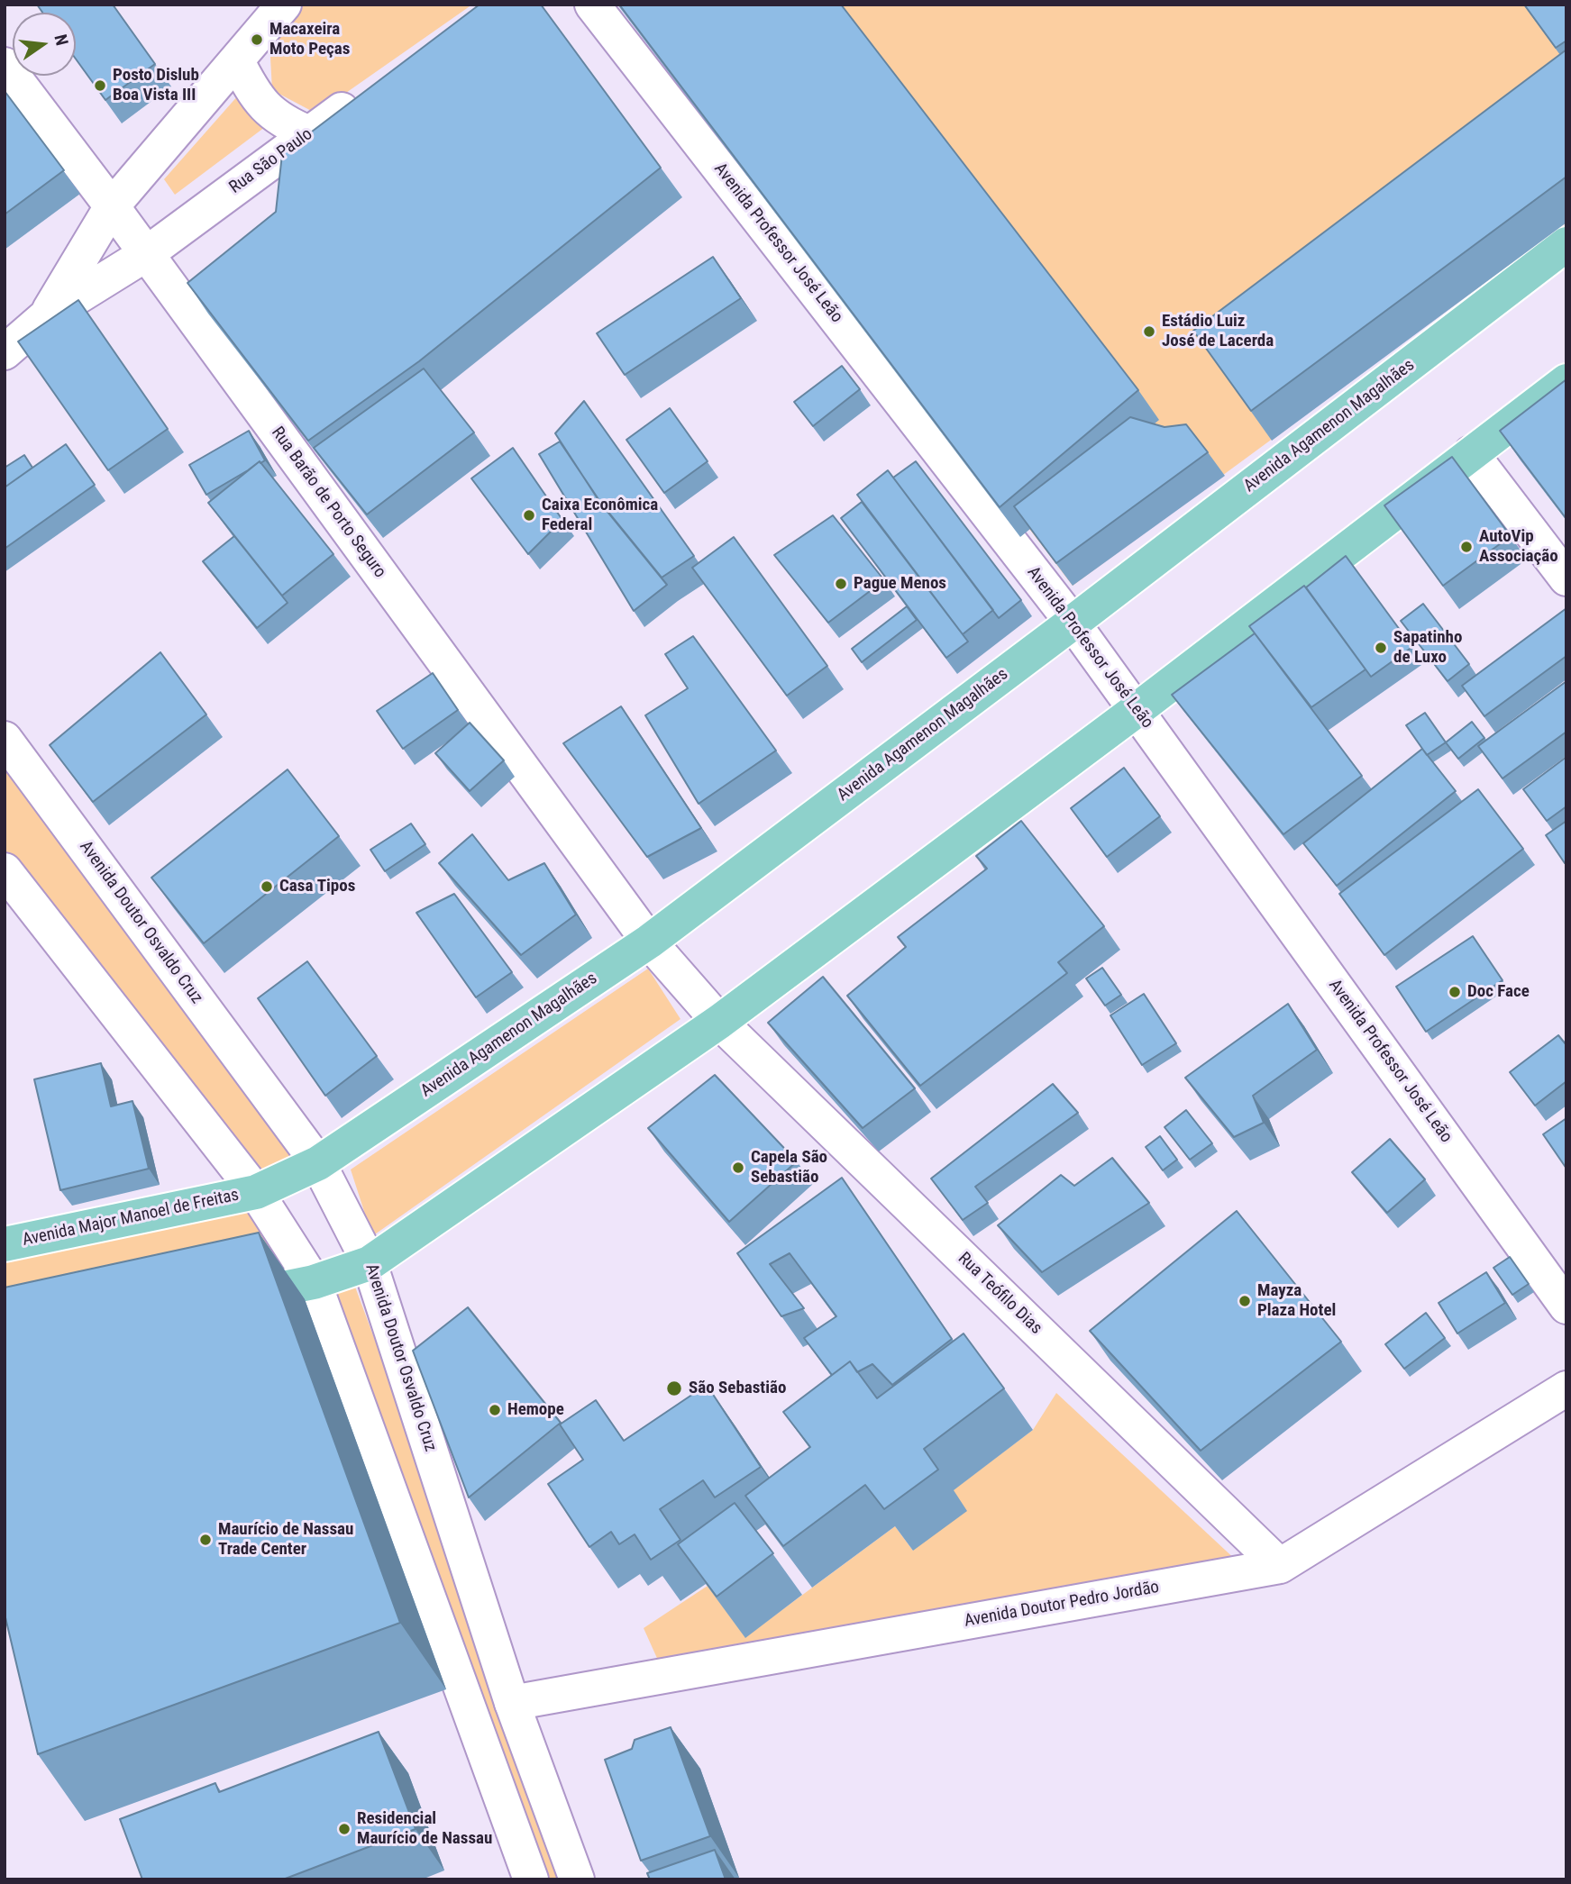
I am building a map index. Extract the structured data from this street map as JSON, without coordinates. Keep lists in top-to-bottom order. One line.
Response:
{"streets":{"main road":["Avenida Agamenon Magalhães","Avenida Major Manoel de Freitas"],"street":["Rua São Paulo","Avenida Professor José Leão","Rua Barão de Porto Seguro","Avenida Doutor Osvaldo Cruz","Rua Teófilo Dias","Avenida Doutor Pedro Jordão"]},"crossings":[["Rua São Paulo","Rua Barão de Porto Seguro"],["Avenida Professor José Leão","Avenida Agamenon Magalhães"],["Avenida Agamenon Magalhães","Rua Barão de Porto Seguro"],["Avenida Agamenon Magalhães","Avenida Doutor Osvaldo Cruz"],["Avenida Agamenon Magalhães","Avenida Major Manoel de Freitas"],["Rua Barão de Porto Seguro","Rua Teófilo Dias"],["Avenida Doutor Osvaldo Cruz","Avenida Doutor Pedro Jordão"],["Rua Teófilo Dias","Avenida Doutor Pedro Jordão"]],"places":["Macaxeira Moto Peças","Posto Dislub Boa Vista III","Estádio Luiz José de Lacerda","Caixa Econômica Federal","AutoVip Associação","Pague Menos","Sapatinho de Luxo","Casa Tipos","Doc Face","Capela São Sebastião","Mayza Plaza Hotel","São Sebastião","Hemope","Maurício de Nassau Trade Center","Residencial Maurício de Nassau"],"north":"right"}
